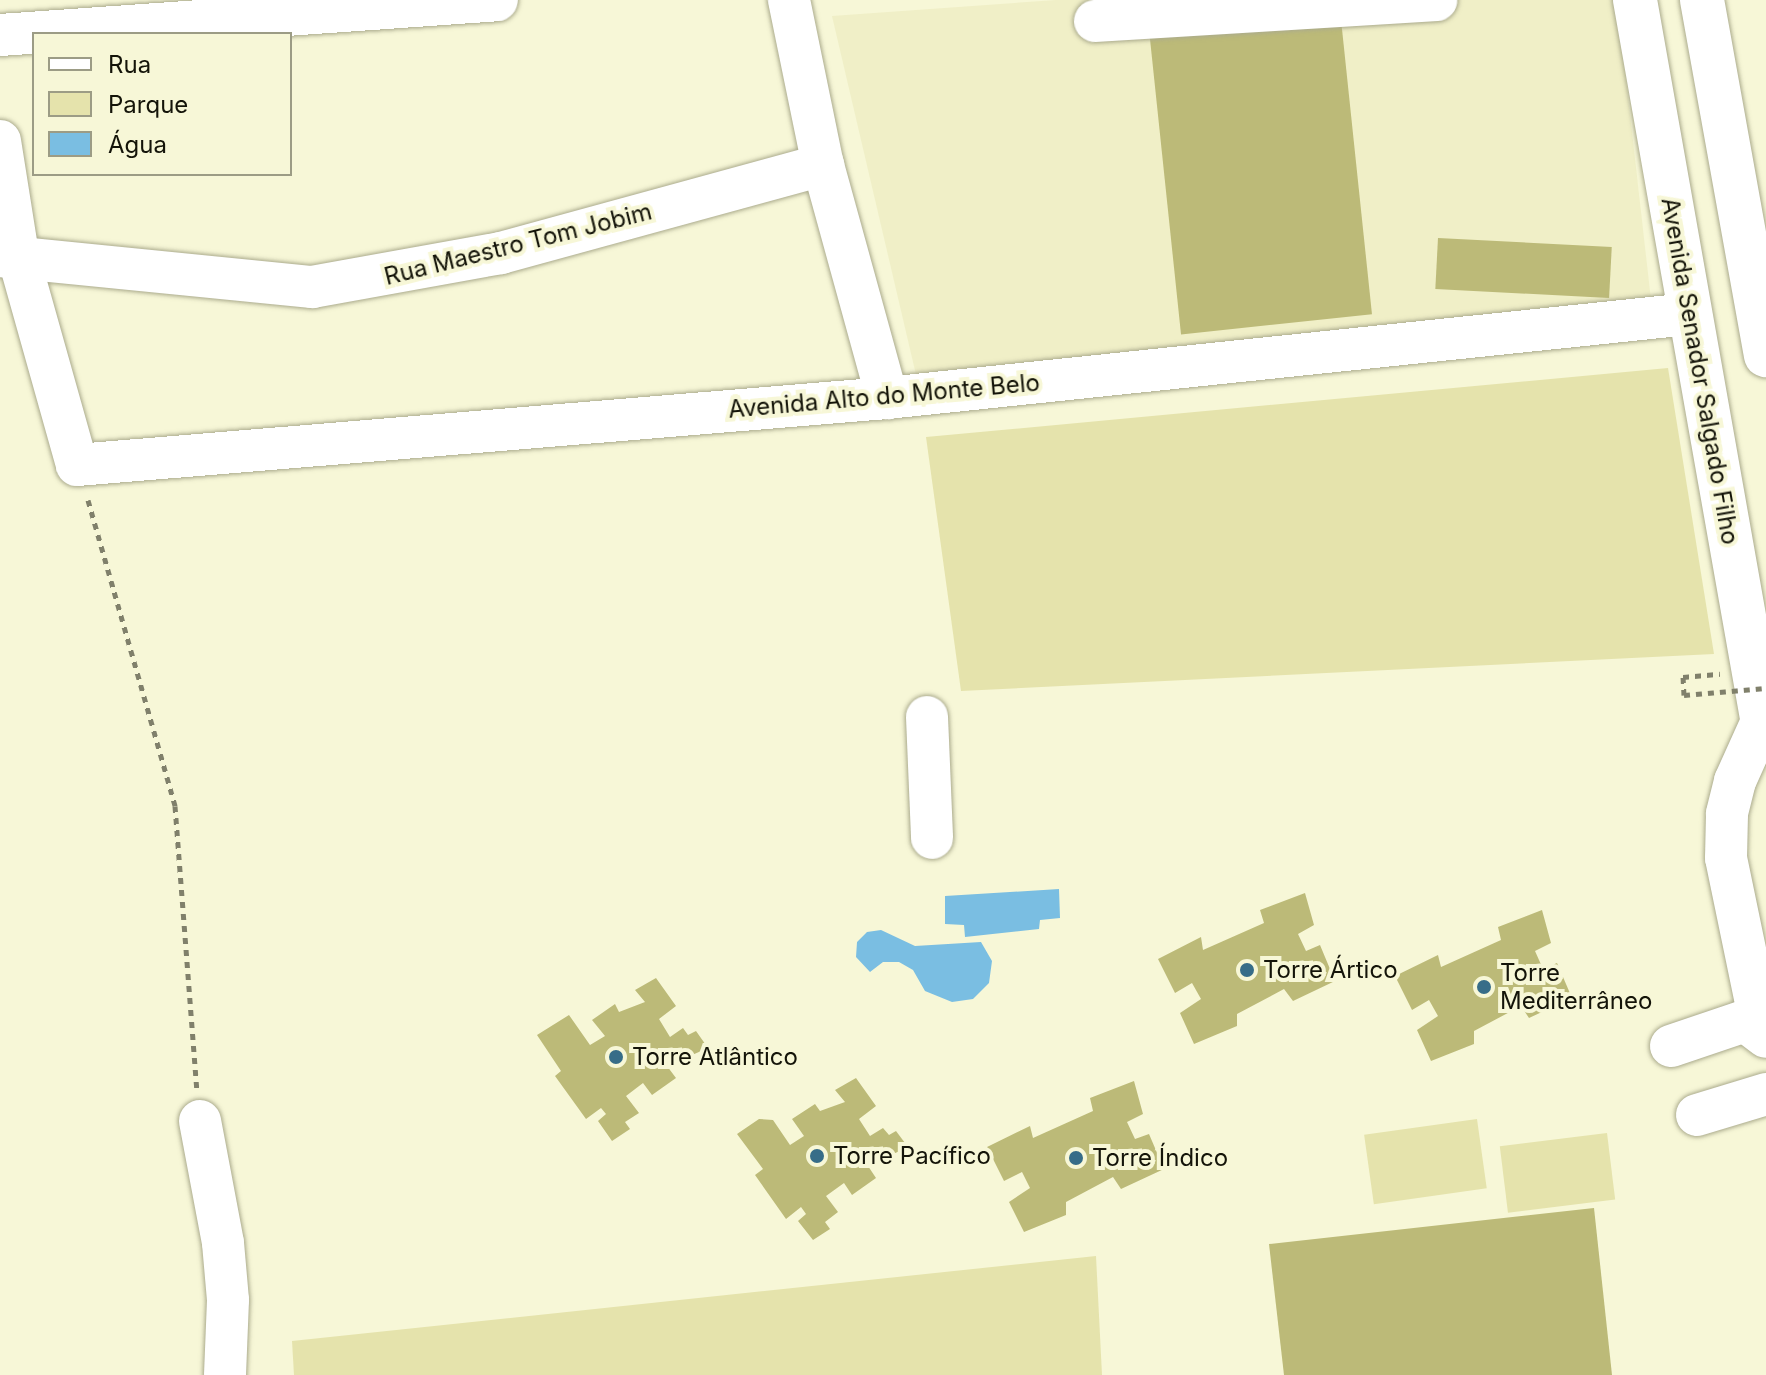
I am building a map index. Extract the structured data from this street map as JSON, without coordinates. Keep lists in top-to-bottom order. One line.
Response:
{"streets":{"main road":["Avenida Senador Salgado Filho"],"street":["Rua Maestro Tom Jobim","Avenida Alto do Monte Belo"]},"crossings":[["Avenida Senador Salgado Filho","Avenida Alto do Monte Belo"]],"places":["Torre Ártico","Torre Mediterrâneo","Torre Atlântico","Torre Pacífico","Torre Índico"],"legend":["Rua","Parque","Água"]}
